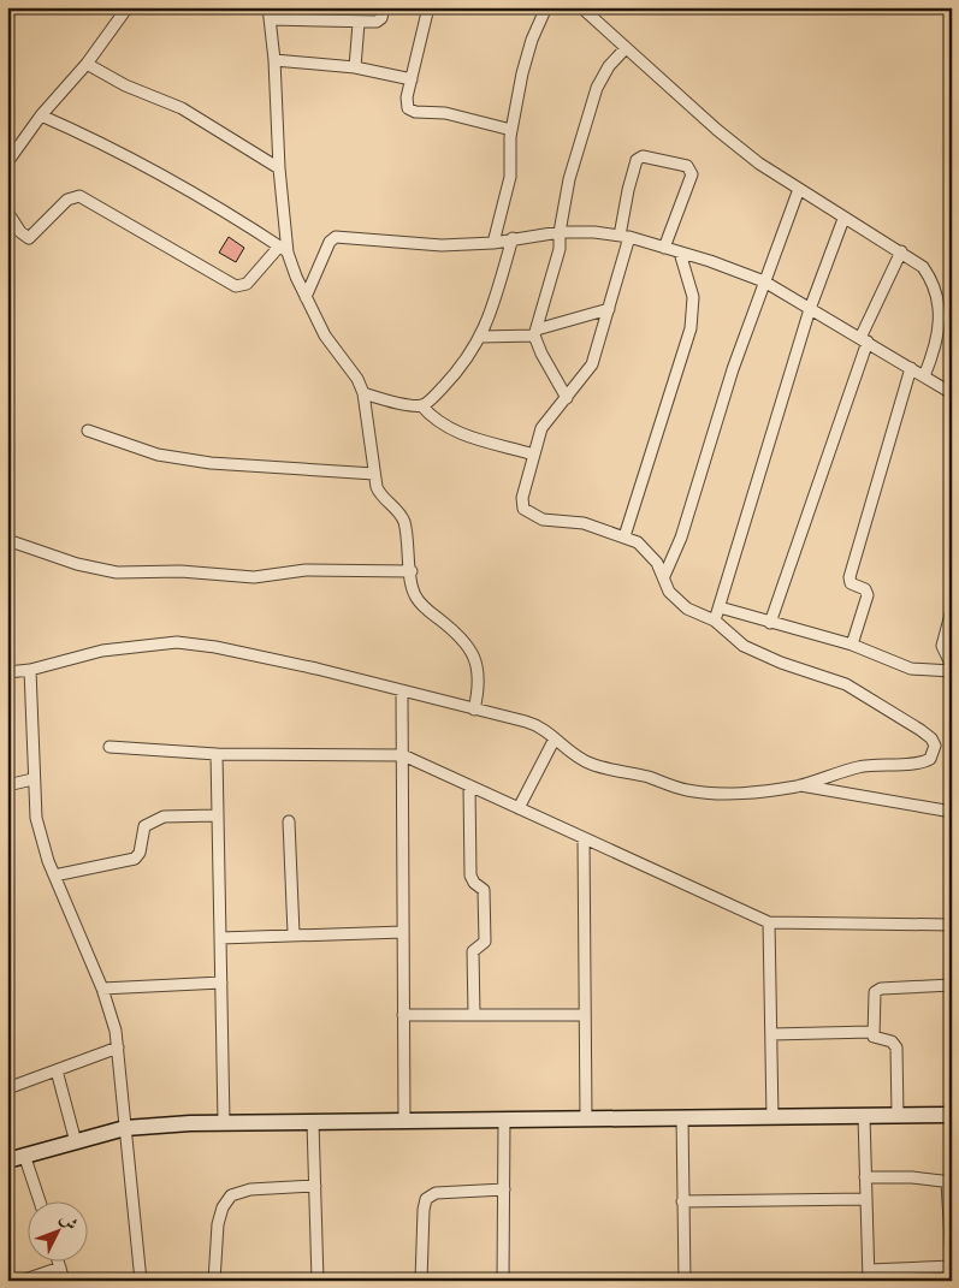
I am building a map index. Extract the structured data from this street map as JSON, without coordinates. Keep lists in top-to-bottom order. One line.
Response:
{"north":"top right"}
